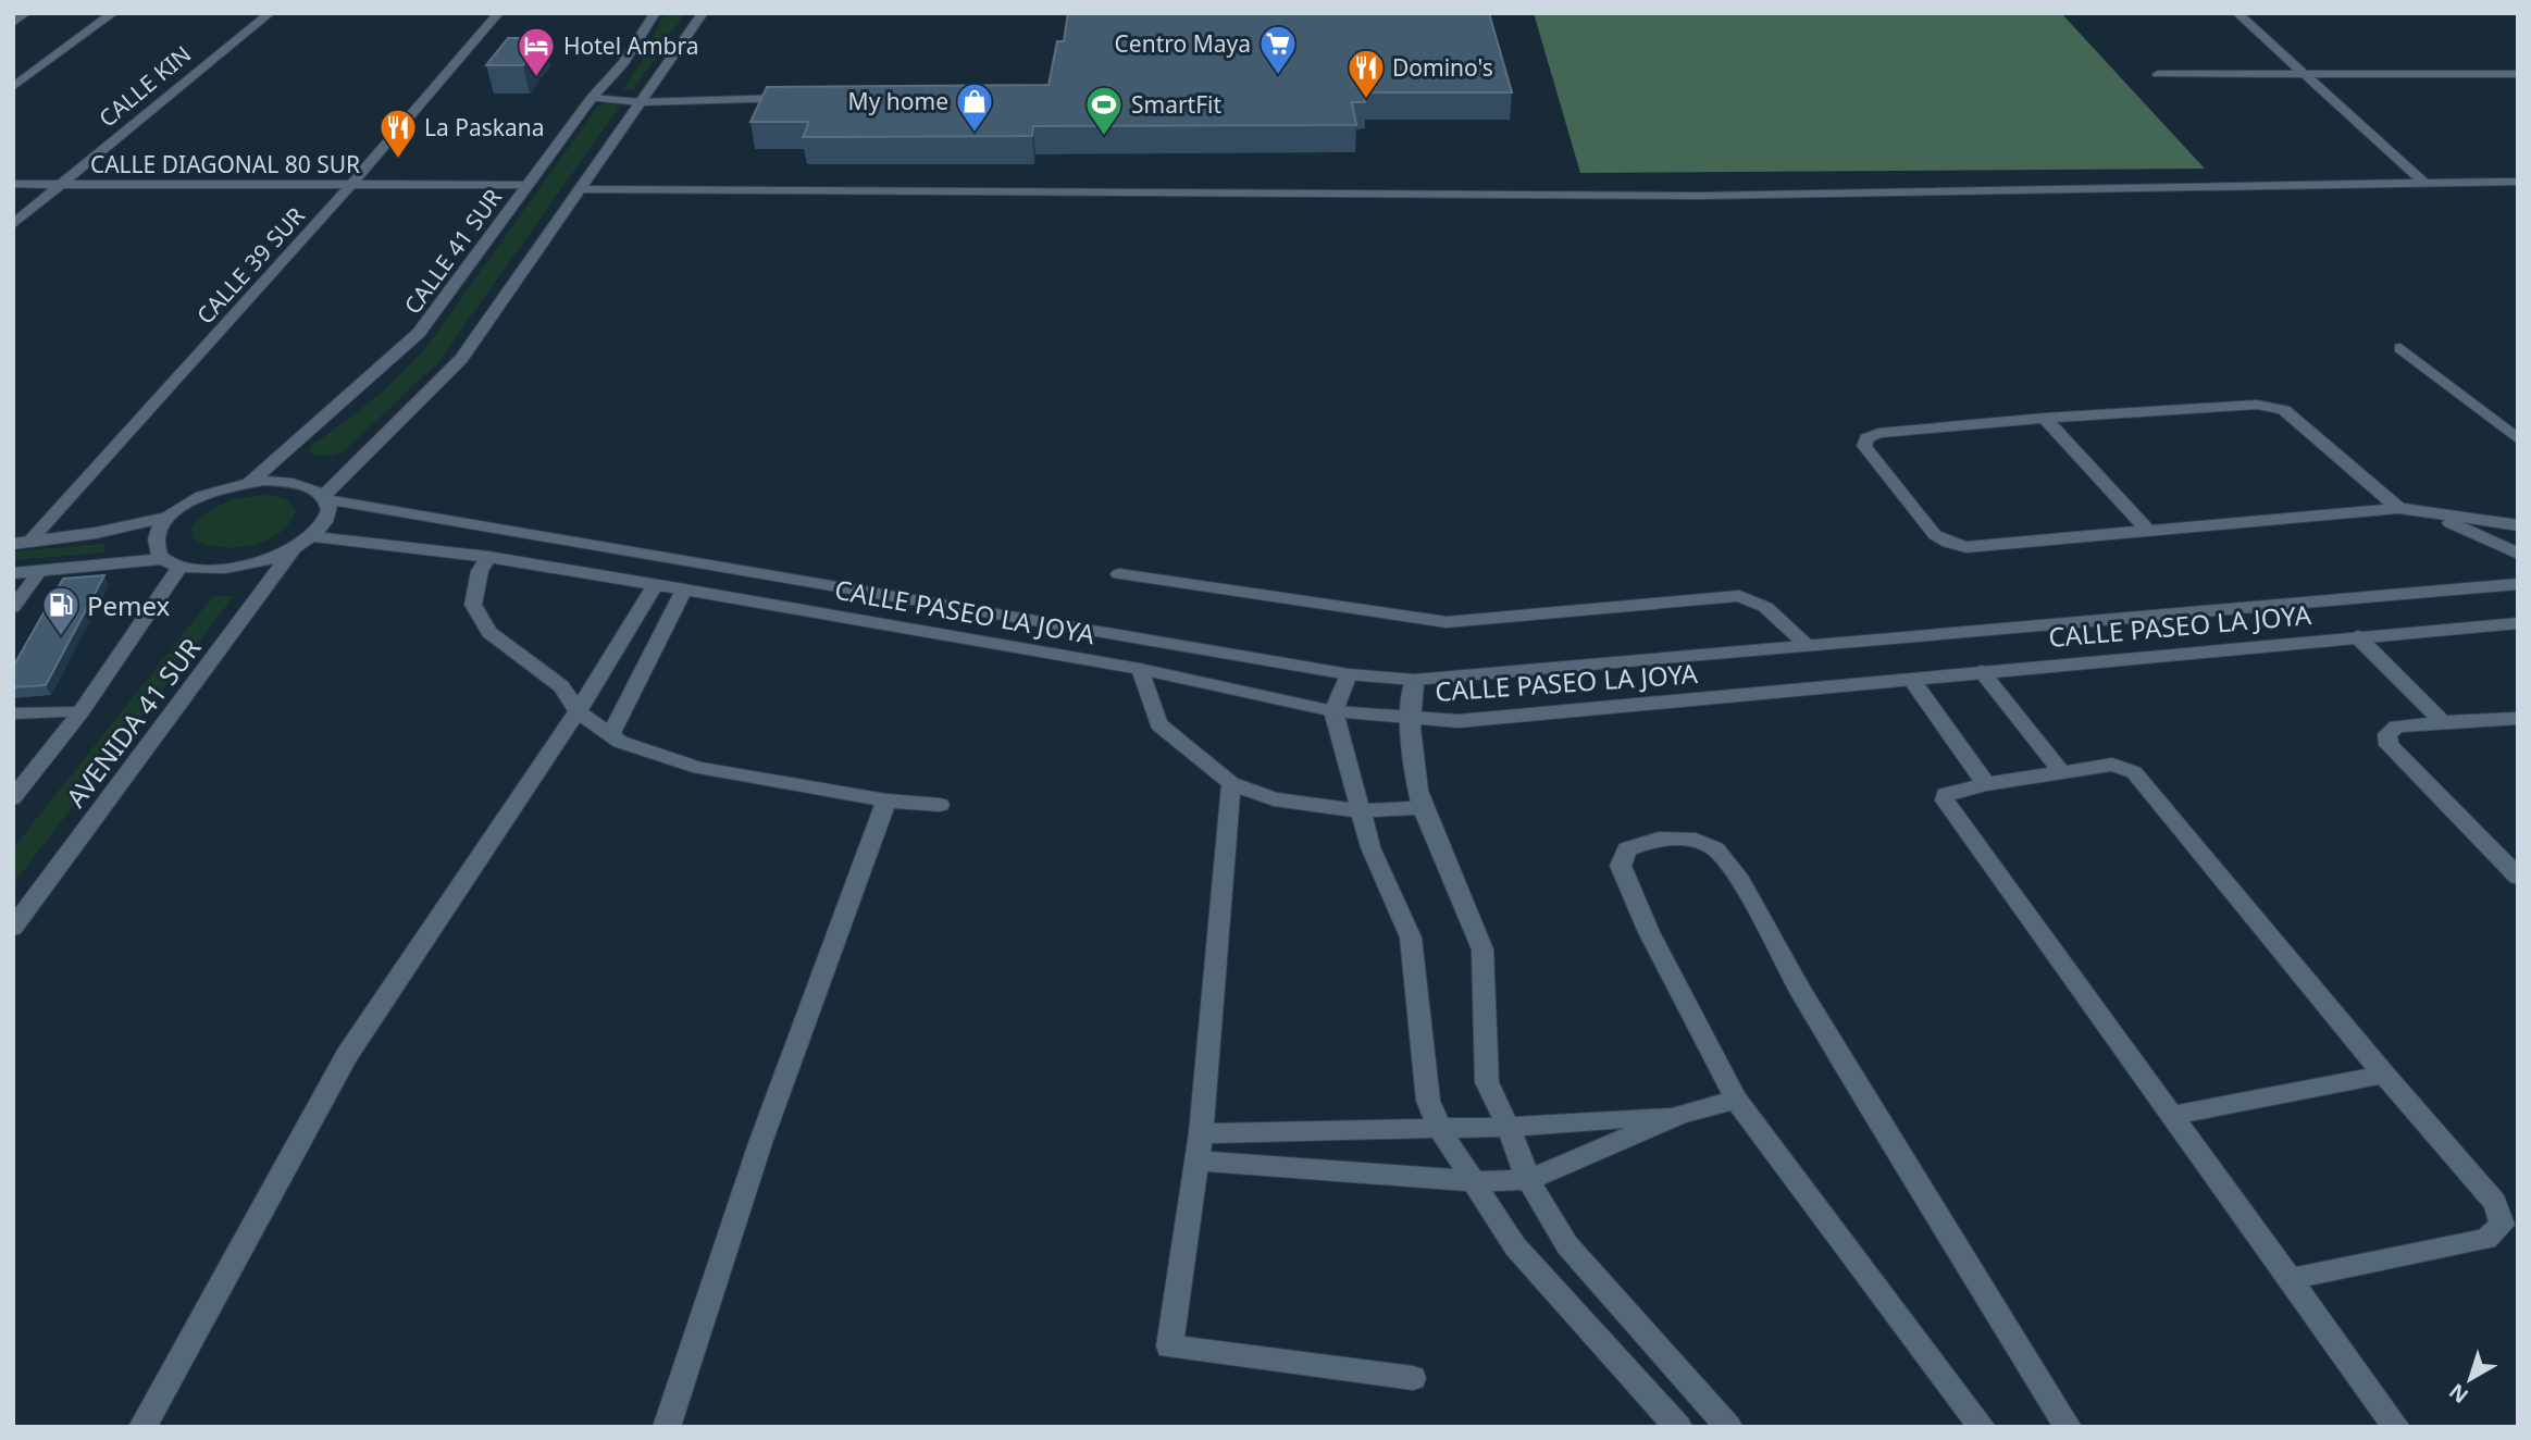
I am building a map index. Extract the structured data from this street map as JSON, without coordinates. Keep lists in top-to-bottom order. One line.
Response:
{"streets":{"street":["CALLE KIN","CALLE DIAGONAL 80 SUR","CALLE 41 SUR","CALLE 39 SUR","CALLE PASEO LA JOYA","AVENIDA 41 SUR"]},"crossings":[["CALLE KIN","CALLE DIAGONAL 80 SUR"],["CALLE DIAGONAL 80 SUR","CALLE 41 SUR"],["CALLE DIAGONAL 80 SUR","CALLE 39 SUR"],["CALLE 41 SUR","CALLE PASEO LA JOYA"],["CALLE 39 SUR","CALLE PASEO LA JOYA"],["CALLE PASEO LA JOYA","AVENIDA 41 SUR"]],"places":{"supermarket":["Centro Maya"],"hotel":["Hotel Ambra"],"restaurant":["Domino's","La Paskana"],"shop":["My home"],"sports":["SmartFit"],"fuel station":["Pemex"]},"north":"bottom left"}
